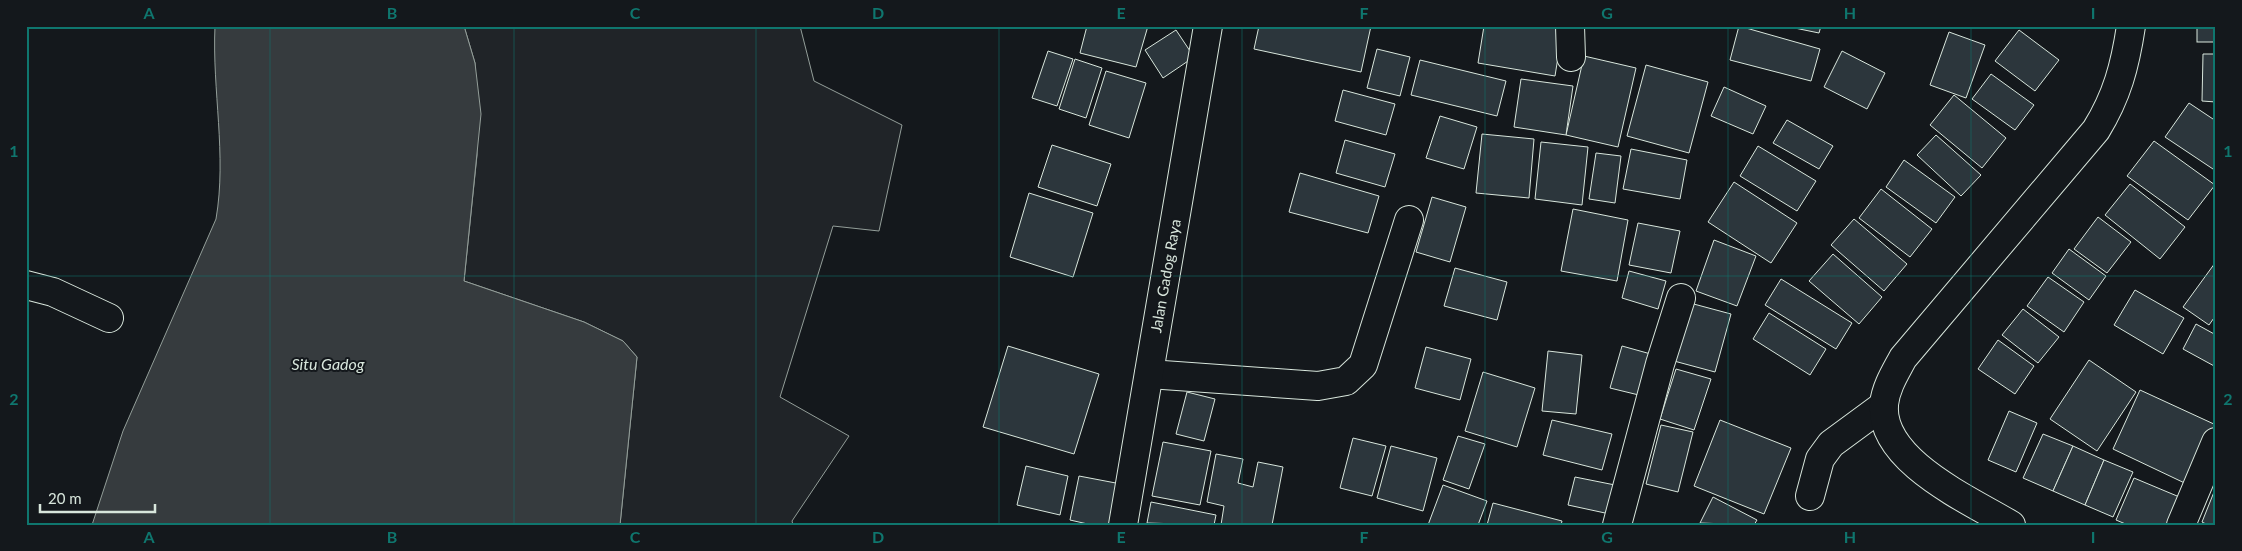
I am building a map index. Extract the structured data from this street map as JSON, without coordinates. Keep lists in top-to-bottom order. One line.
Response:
{"streets":{"street":["Jalan Gadog Raya"]},"water":["Situ Gadog"],"scale_bar":"20 m","grid":{"columns":["A","B","C","D","E","F","G","H","I"],"rows":["1","2"]}}
